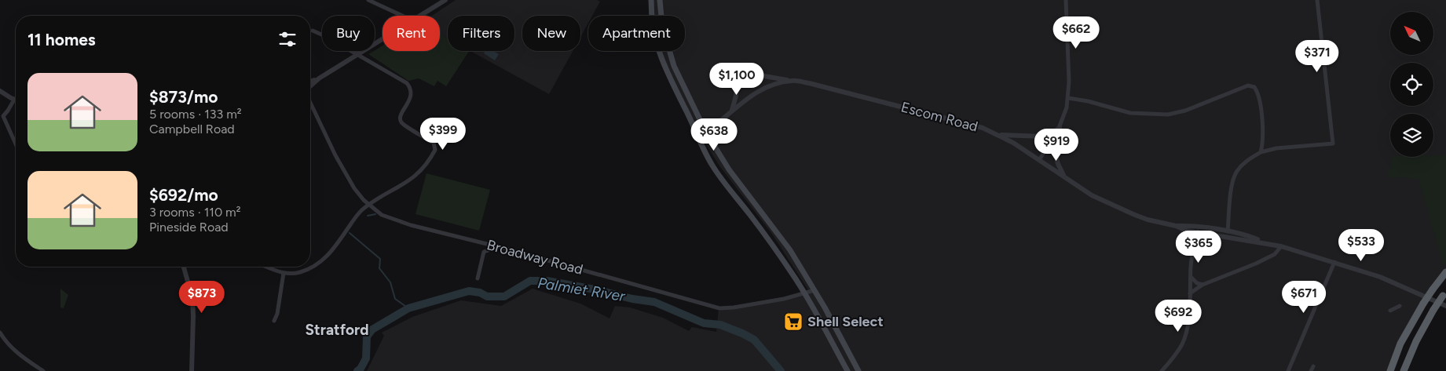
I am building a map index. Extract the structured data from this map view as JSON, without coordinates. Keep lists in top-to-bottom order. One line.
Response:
{"streets":{"street":["Escom Road","Broadway Road"]},"districts":["Stratford"],"water":["Palmiet River"],"places":{"supermarket":["Shell Select"]},"north":"top left","page":{"chip":["Buy","Rent","Filters","New","Apartment"],"heading":"11 homes","price":["$662","$371","$1,100","$399","$638","$919","$533","$365","$873","$671","$692"],"list":[{"name":"$873/mo","note":"5 rooms · 133 m² · Campbell Road"},{"name":"$692/mo","note":"3 rooms · 110 m² · Pineside Road"}]}}
